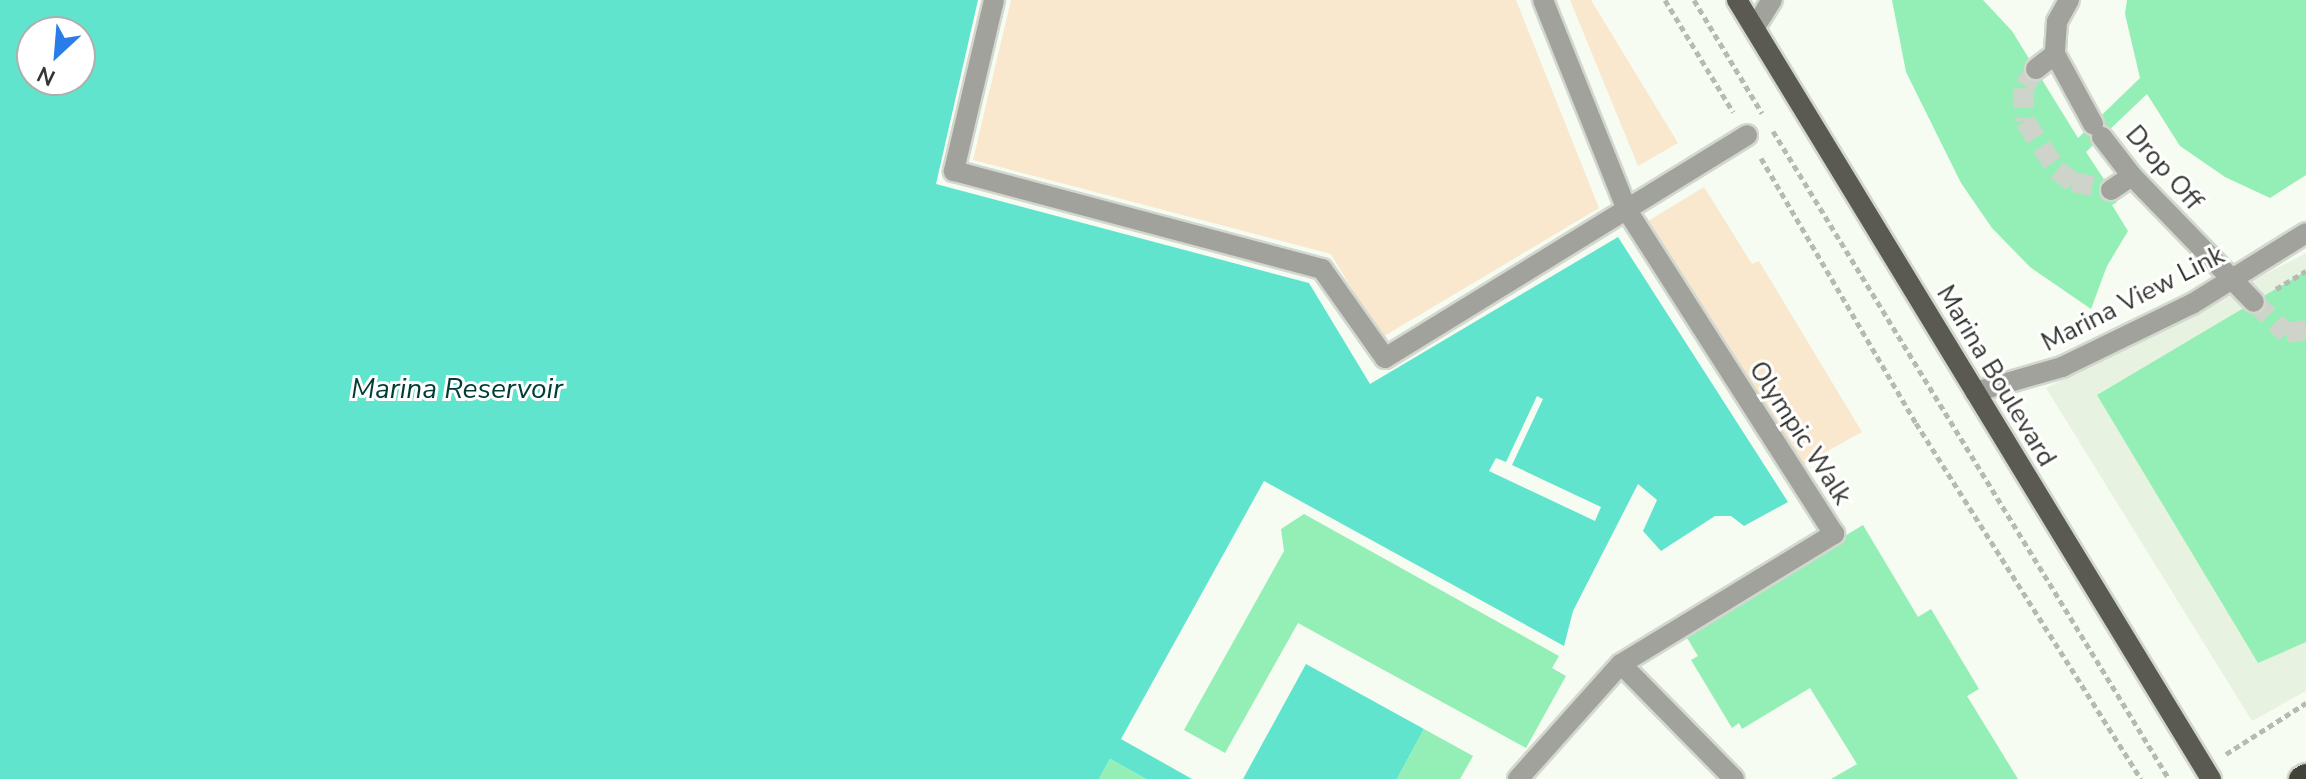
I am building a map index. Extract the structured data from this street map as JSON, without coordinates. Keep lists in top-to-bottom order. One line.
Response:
{"streets":{"main road":["Marina Boulevard"],"street":["Drop Off","Marina View Link","Olympic Walk"]},"crossings":[["Drop Off","Marina View Link"],["Marina View Link","Marina Boulevard"]],"water":["Marina Reservoir"],"north":"bottom left"}
